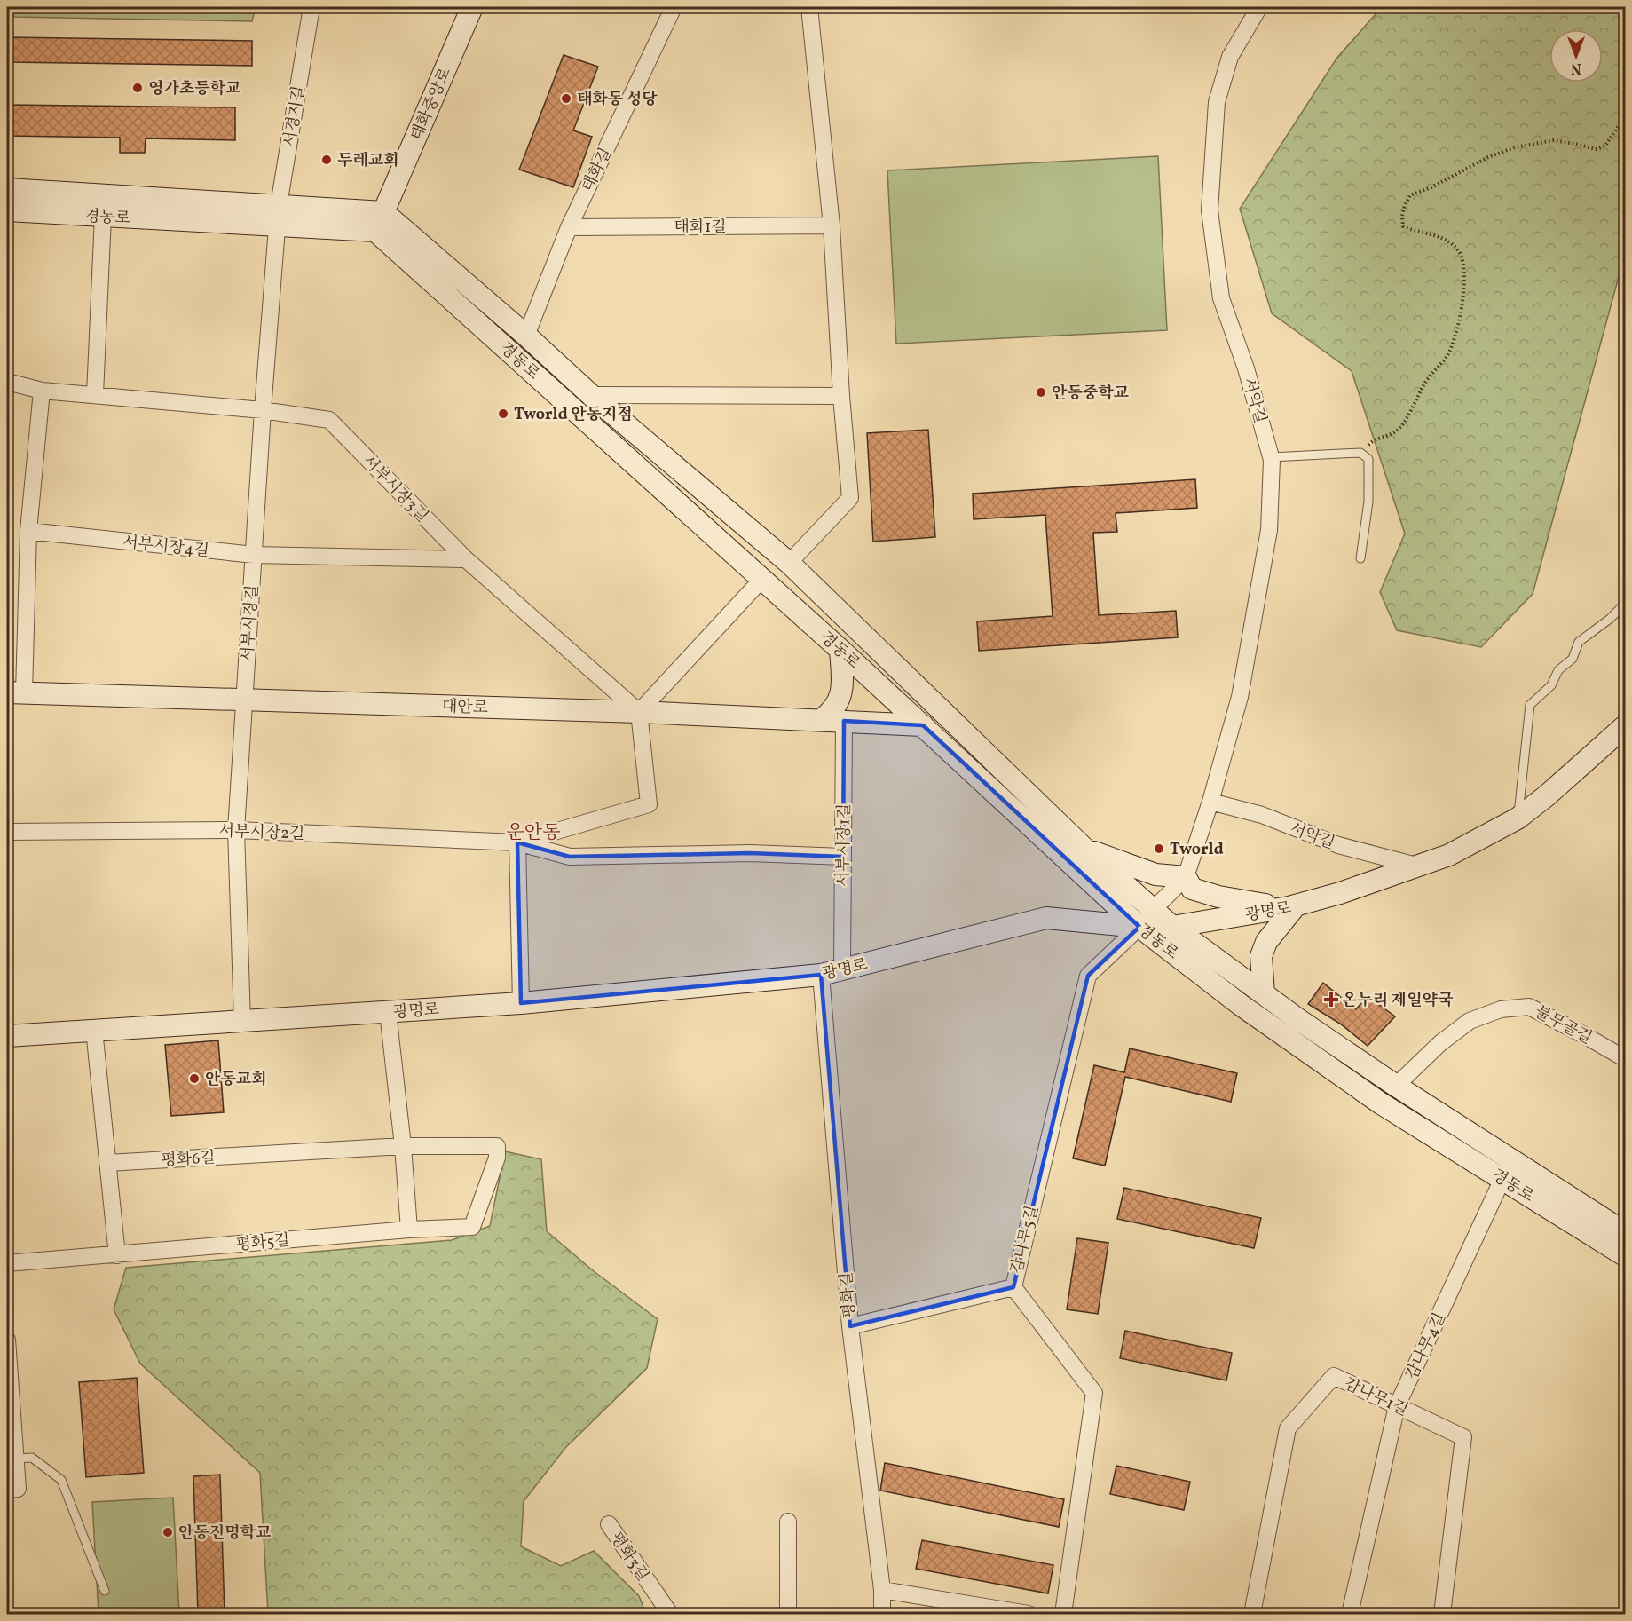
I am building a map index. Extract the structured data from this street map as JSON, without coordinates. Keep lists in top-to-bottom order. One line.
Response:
{"streets":{"street":["태화중앙로","서경지길","태화길","경동로","태화1길","서악길","서부시장3길","서부시장4길","서부시장길","대안로","서부시장2길","서부시장1길","광명로","불무골길","평화6길","감나무5길","평화5길","평화길","감나무4길","감나무1길","평화3길"]},"crossings":[["태화중앙로","경동로"],["서경지길","경동로"],["서경지길","서부시장길"],["태화길","경동로"],["태화길","태화1길"],["경동로","서악길"],["경동로","서부시장길"],["경동로","대안로"],["경동로","광명로"],["경동로","불무골길"],["경동로","감나무5길"],["경동로","감나무4길"],["서악길","광명로"],["서악길","감나무5길"],["서부시장3길","서부시장4길"],["서부시장3길","서부시장길"],["서부시장3길","대안로"],["서부시장3길","서부시장2길"],["서부시장4길","서부시장길"],["서부시장길","대안로"],["서부시장길","서부시장2길"],["서부시장길","광명로"],["대안로","서부시장2길"],["대안로","서부시장1길"],["서부시장1길","광명로"],["광명로","감나무5길"],["광명로","평화길"],["평화6길","평화5길"],["감나무4길","감나무1길"]],"districts":["운안동"],"places":{"other":["영가초등학교","태화동 성당","두레교회","안동중학교","Tworld 안동지점","Tworld","안동교회","안동진명학교"],"health":["온누리 제일약국"]},"north":"bottom"}
